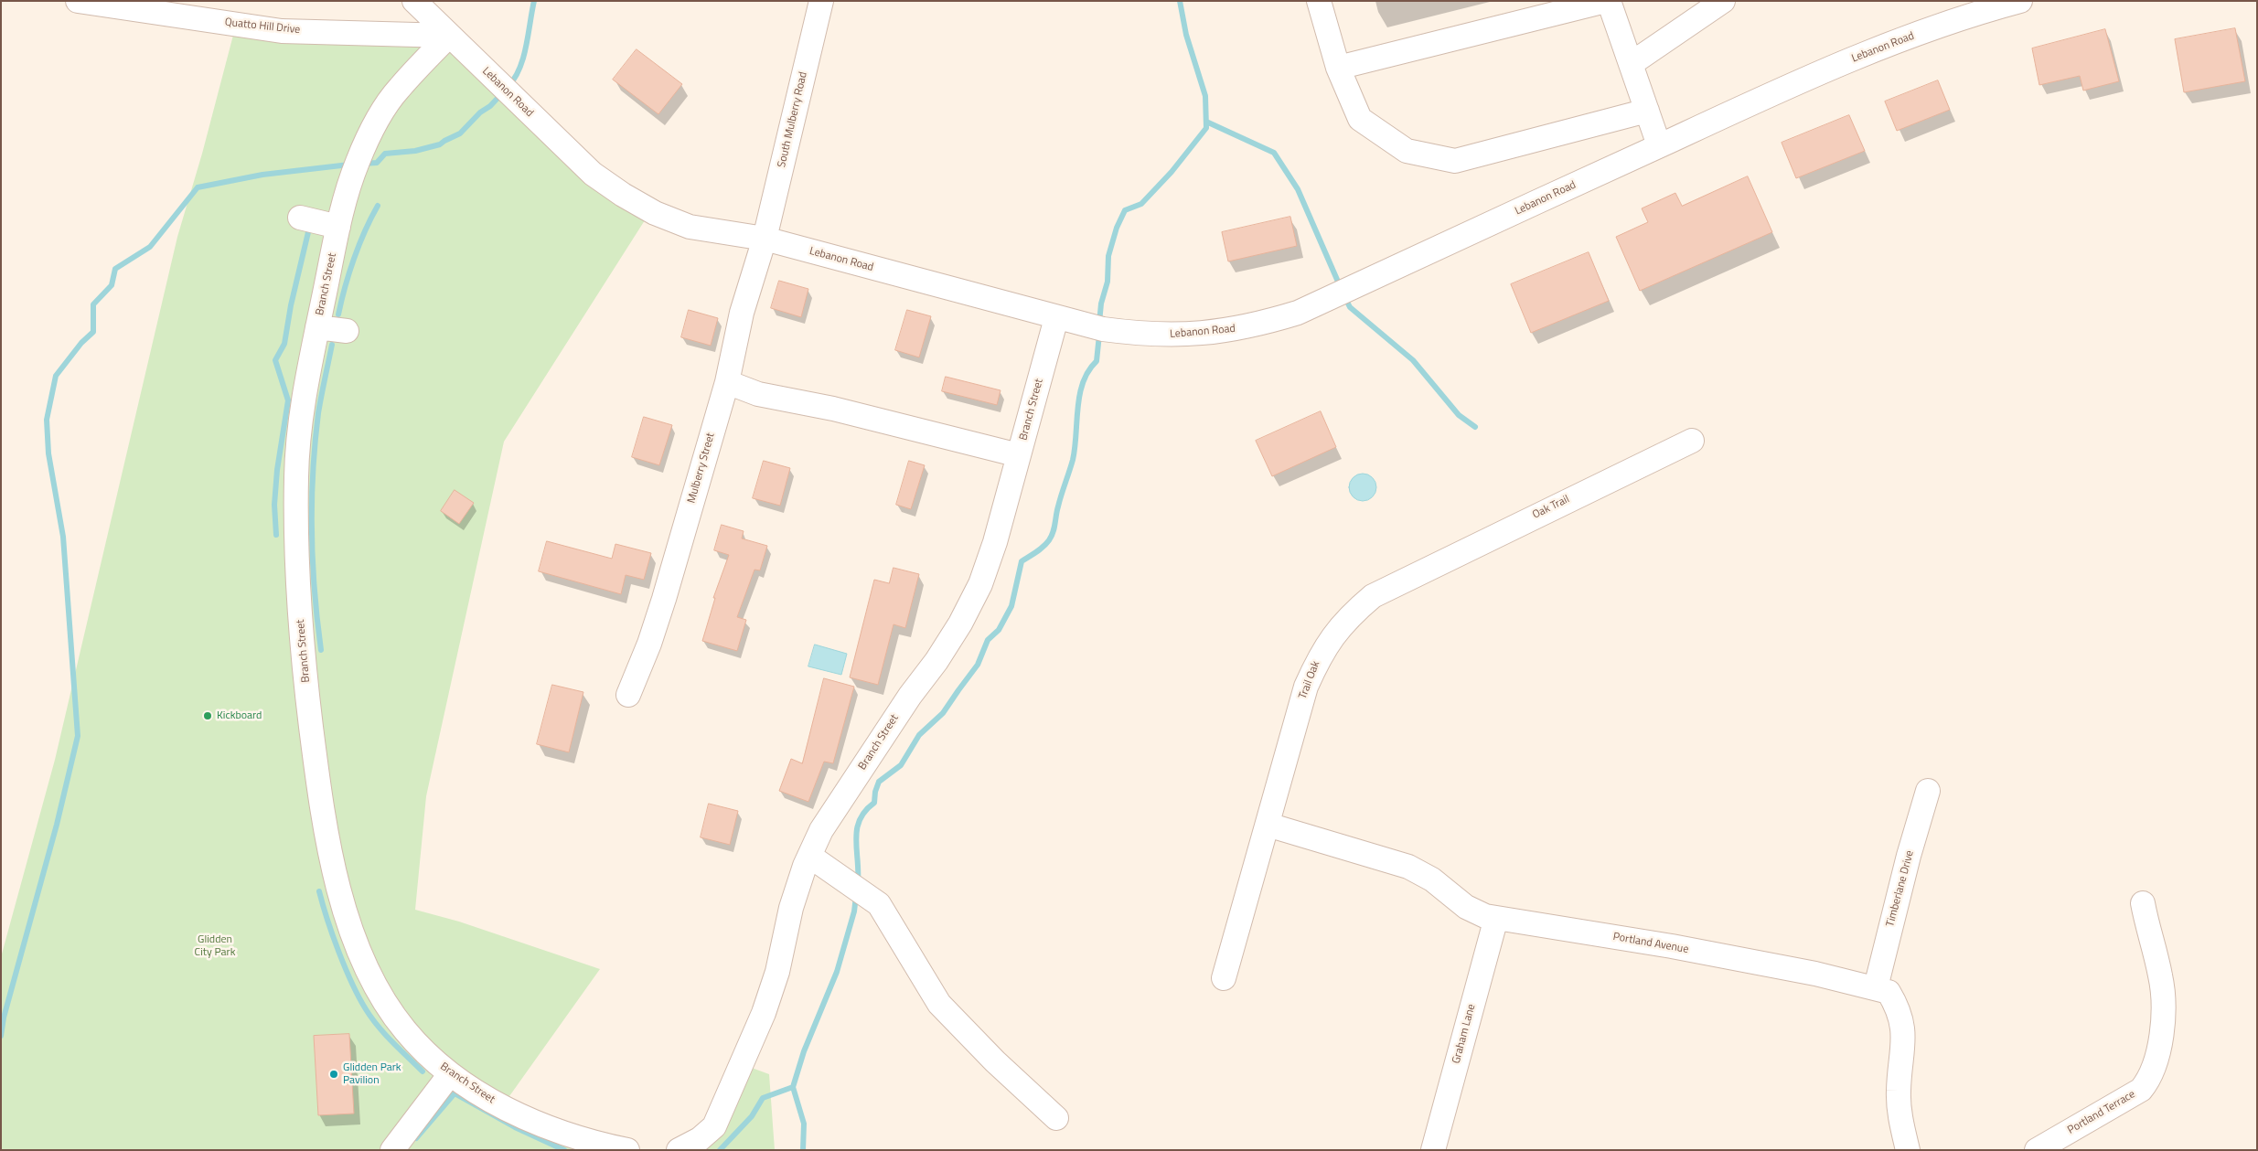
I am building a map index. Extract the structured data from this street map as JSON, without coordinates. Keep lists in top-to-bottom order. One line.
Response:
{"streets":{"street":["Quatto Hill Drive","Lebanon Road","South Mulberry Road","Branch Street","Mulberry Street","Oak Trail","Trail Oak","Timberlane Drive","Portland Avenue","Graham Lane","Portland Terrace"]},"crossings":[["Quatto Hill Drive","Lebanon Road"],["Quatto Hill Drive","Branch Street"],["Lebanon Road","South Mulberry Road"],["Lebanon Road","Branch Street"],["Lebanon Road","Mulberry Street"],["South Mulberry Road","Mulberry Street"],["Oak Trail","Trail Oak"],["Trail Oak","Portland Avenue"],["Timberlane Drive","Portland Avenue"],["Portland Avenue","Graham Lane"]],"parks":["Glidden City Park"],"places":["Kickboard","Glidden Park Pavilion"]}
